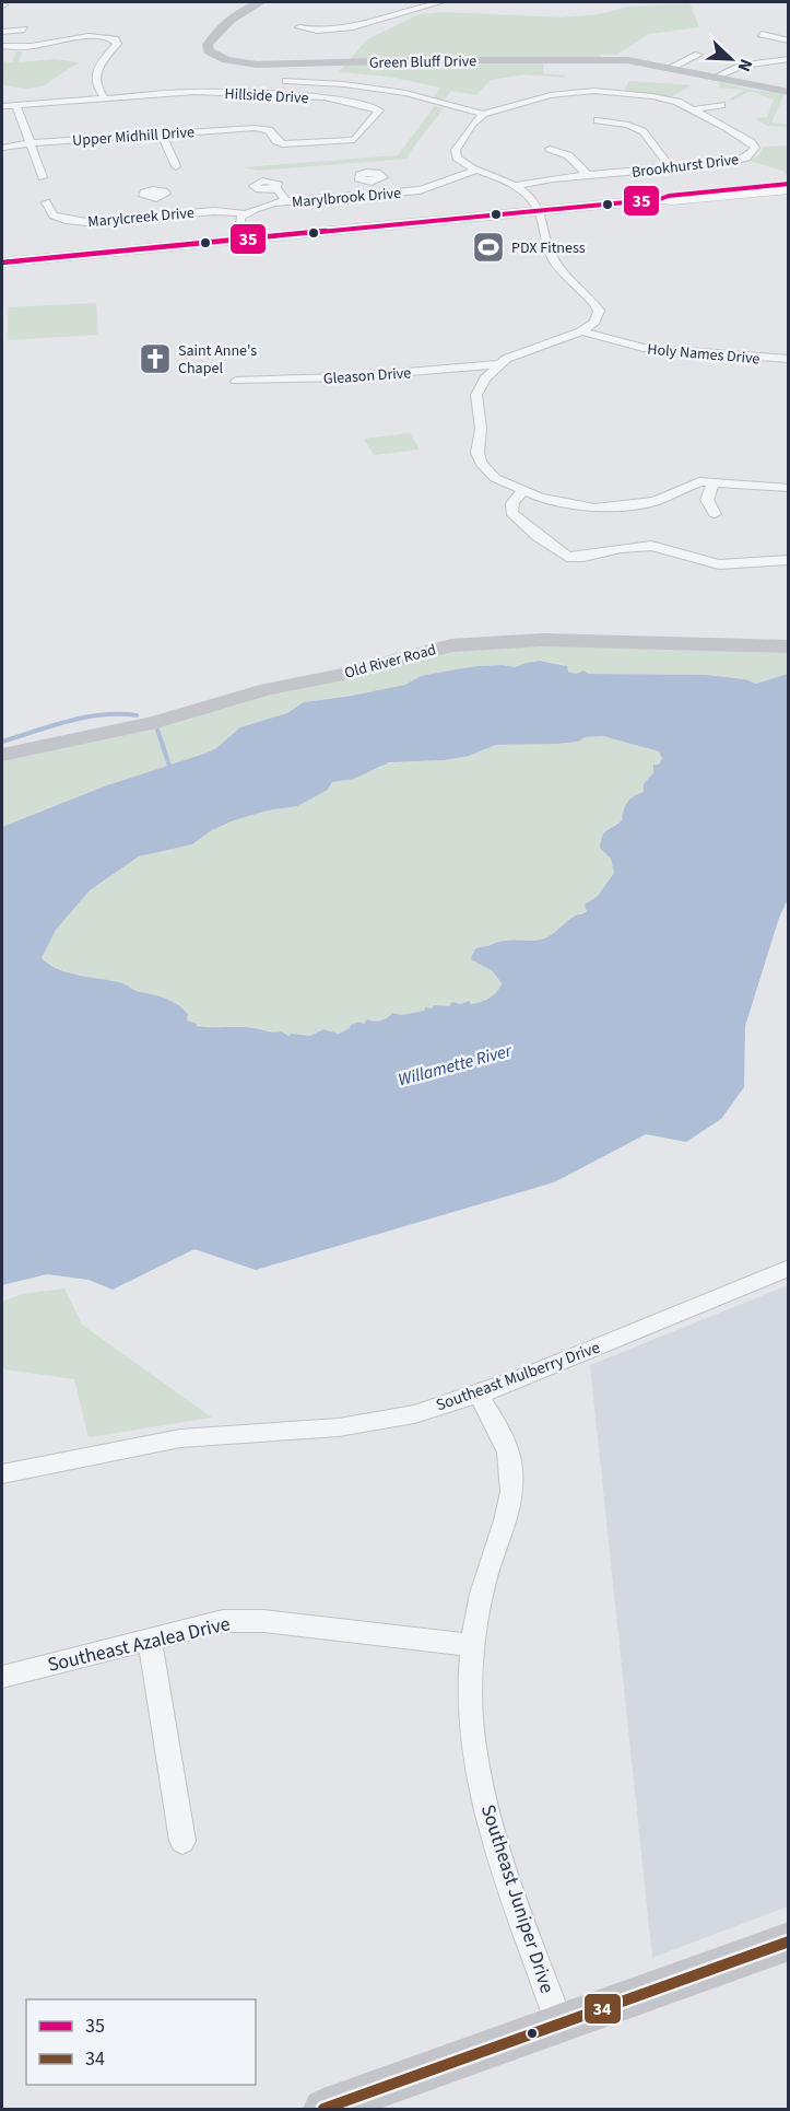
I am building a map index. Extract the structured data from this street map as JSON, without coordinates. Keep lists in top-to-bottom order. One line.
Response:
{"streets":{"street":["Green Bluff Drive","Hillside Drive","Upper Midhill Drive","Brookhurst Drive","Marylbrook Drive","Marylcreek Drive","Holy Names Drive","Gleason Drive","Old River Road","Southeast Mulberry Drive","Southeast Azalea Drive","Southeast Juniper Drive"]},"crossings":[["Hillside Drive","Upper Midhill Drive"],["Marylbrook Drive","Marylcreek Drive"],["Southeast Mulberry Drive","Southeast Juniper Drive"],["Southeast Azalea Drive","Southeast Juniper Drive"]],"water":["Willamette River"],"places":{"sports":["PDX Fitness"],"church":["Saint Anne's Chapel"]},"lines":["transit line 35","transit line 34"],"legend":["35","34"],"north":"bottom right"}
